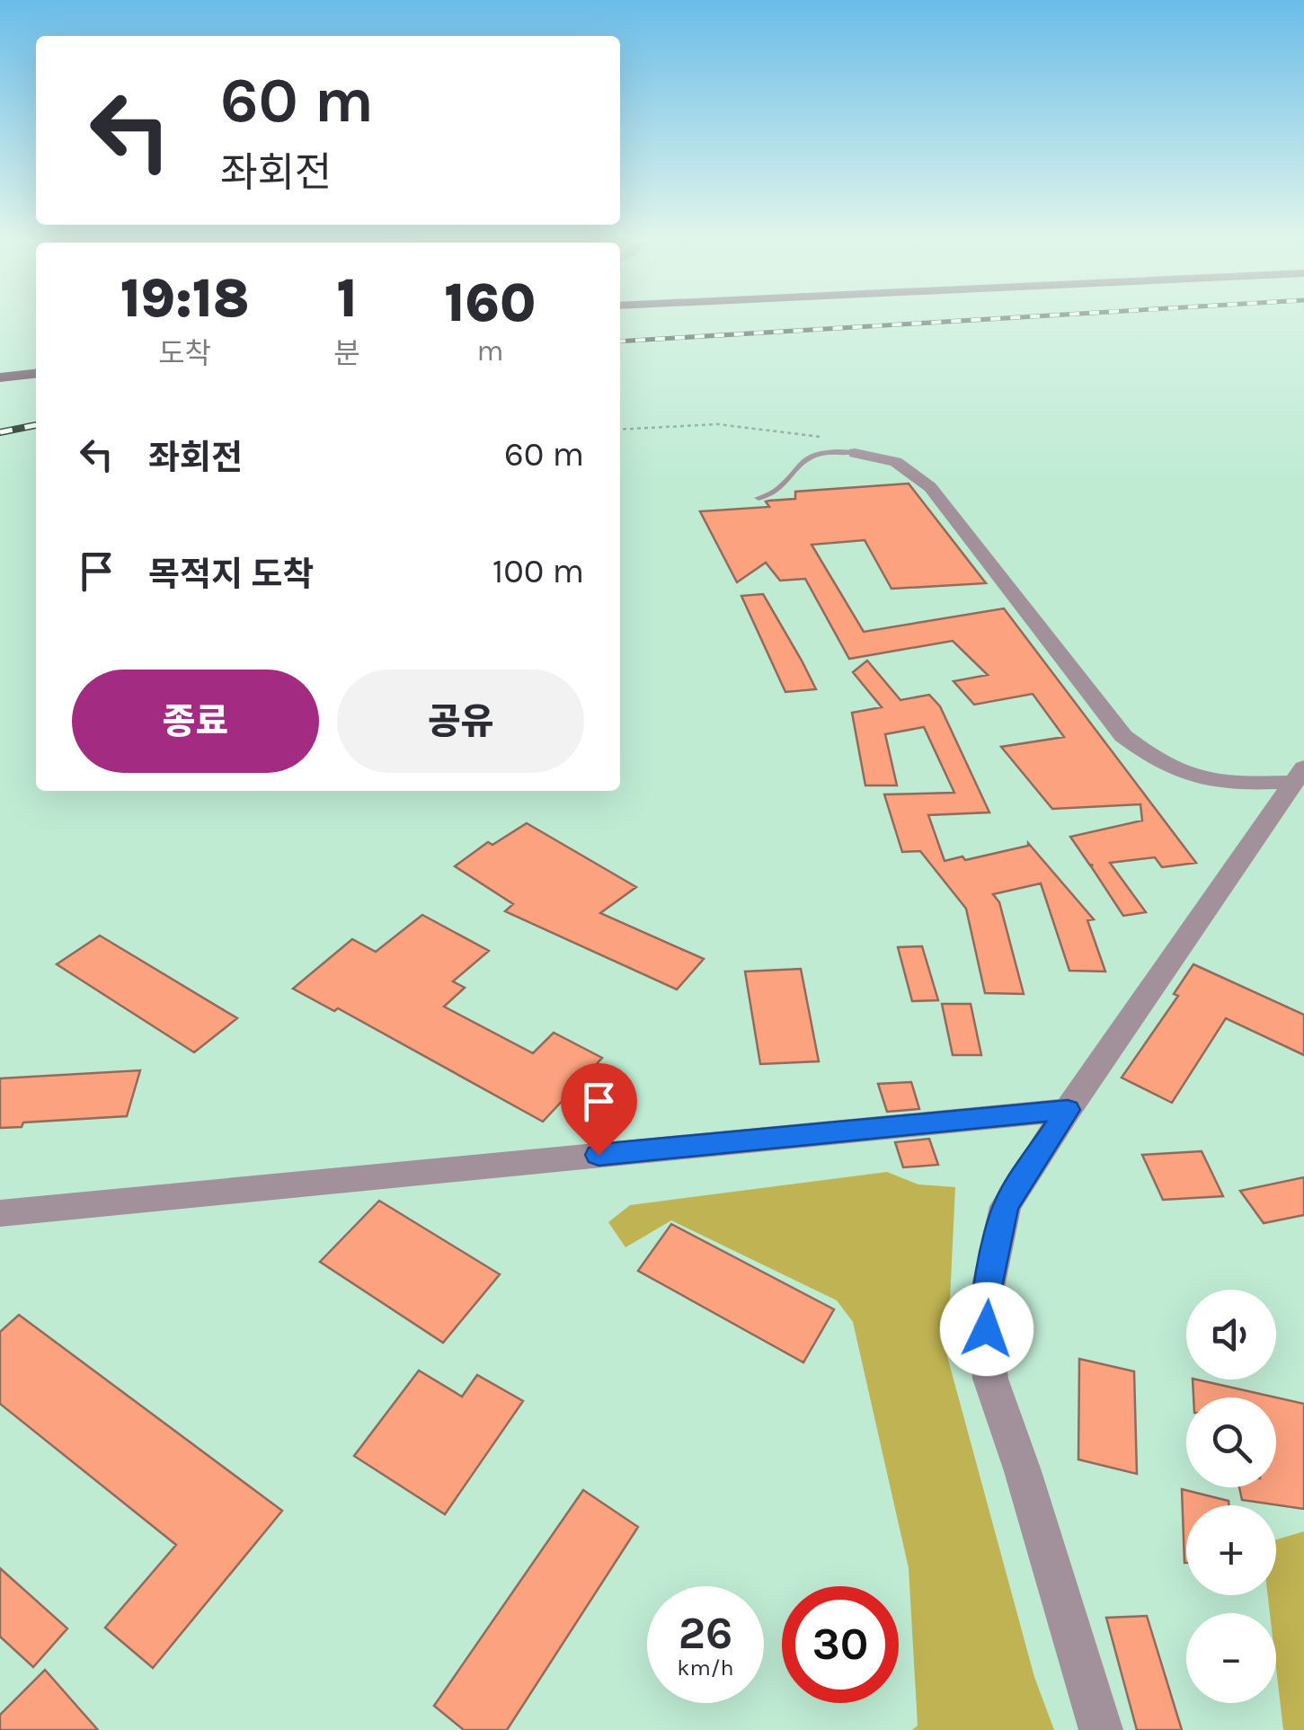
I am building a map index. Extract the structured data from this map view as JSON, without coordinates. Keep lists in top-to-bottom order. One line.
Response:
{"page":{"turn":["60 m","좌회전"],"eta":["19:18","도착","1","분","160","m"],"list":[{"name":"좌회전","value":"60 m"},{"name":"목적지 도착","value":"100 m"}],"buttons":["종료","공유"],"map_buttons":["+","−"],"speed":"26 km/h","limit":"30"}}
